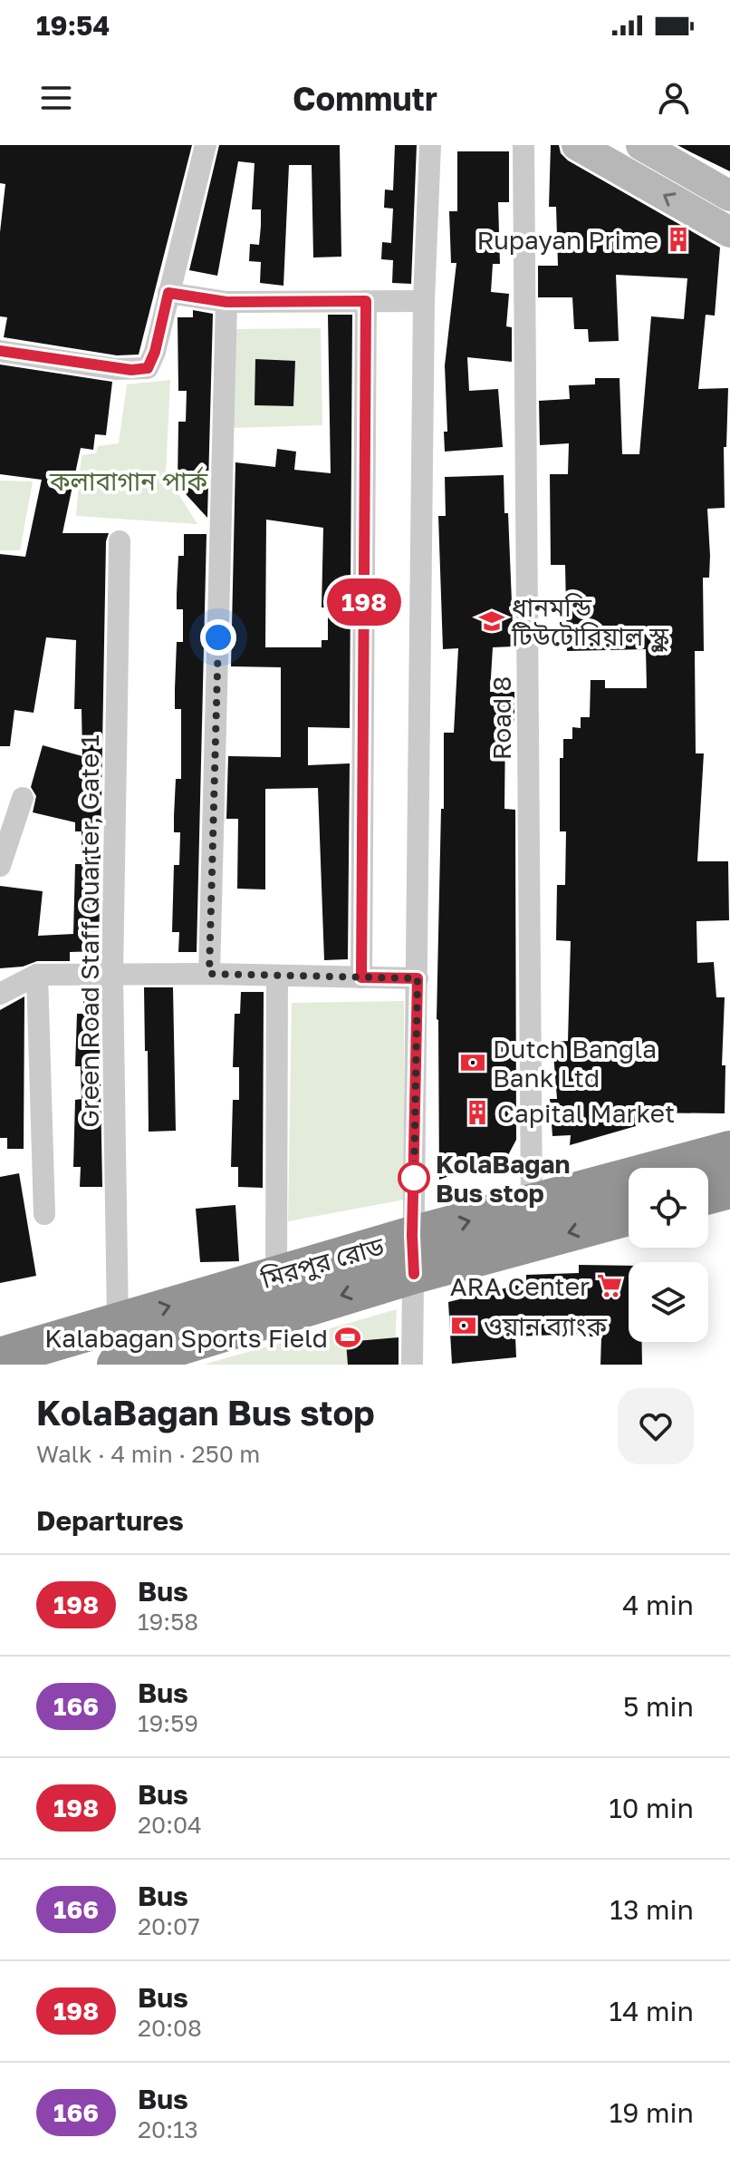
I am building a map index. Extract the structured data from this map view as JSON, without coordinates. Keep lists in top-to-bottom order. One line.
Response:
{"streets":{"highway":["মিরপুর রোড"],"street":["Road 8","Green Road Staff Quarter, Gate 1"]},"crossings":[["Road 8","মিরপুর রোড"],["Green Road Staff Quarter, Gate 1","মিরপুর রোড"]],"parks":["কলাবাগান পার্ক"],"places":{"building":["Rupayan Prime","Capital Market"],"school or university":["ধানমন্ডি টিউটোরিয়াল স্কুল"],"bank":["Dutch Bangla Bank Ltd","ওয়ান ব্যাংক"],"other":["KolaBagan Bus stop"],"supermarket":["ARA Center"],"sports":["Kalabagan Sports Field"]},"lines":["bus line 198"],"page":{"status":"19:54","header":"Commutr","on_map":"198","heading":[["KolaBagan Bus stop","Walk · 4 min · 250 m"],"Departures"],"list":[{"mark":"198","name":"Bus","note":"19:58","value":"4 min"},{"mark":"166","name":"Bus","note":"19:59","value":"5 min"},{"mark":"198","name":"Bus","note":"20:04","value":"10 min"},{"mark":"166","name":"Bus","note":"20:07","value":"13 min"},{"mark":"198","name":"Bus","note":"20:08","value":"14 min"},{"mark":"166","name":"Bus","note":"20:13","value":"19 min"}]}}
